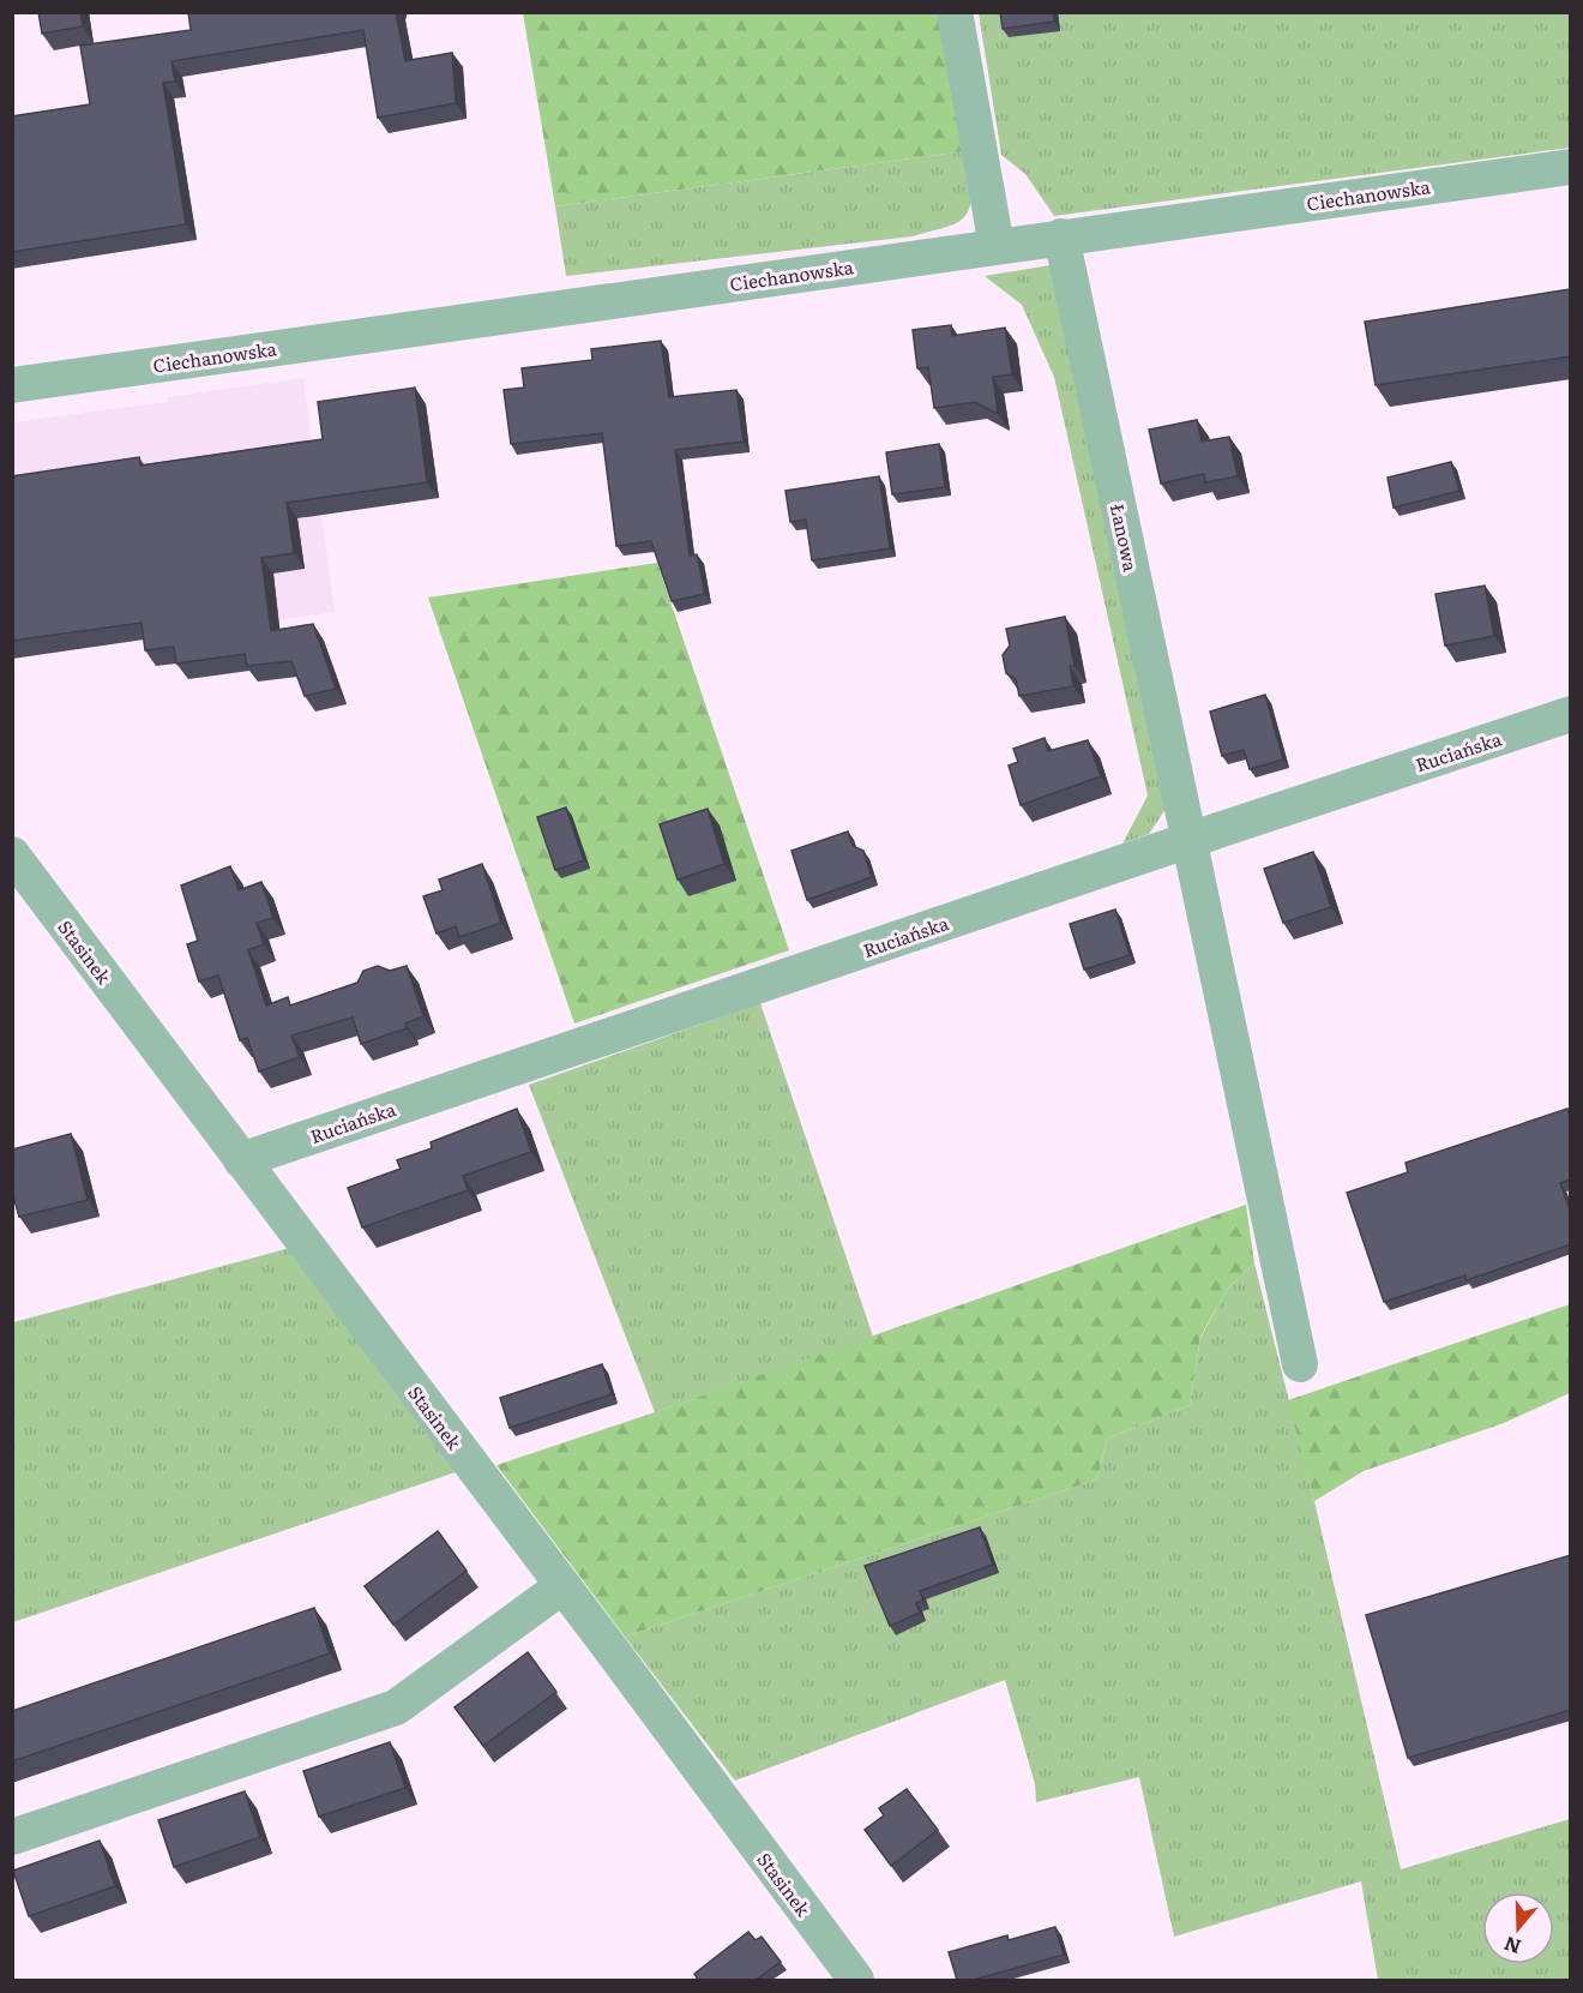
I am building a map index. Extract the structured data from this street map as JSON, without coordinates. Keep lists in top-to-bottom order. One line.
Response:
{"streets":{"street":["Ciechanowska","Łanowa","Ruciańska","Stasinek"]},"crossings":[["Ciechanowska","Łanowa"],["Łanowa","Ruciańska"],["Ruciańska","Stasinek"]],"north":"bottom"}
